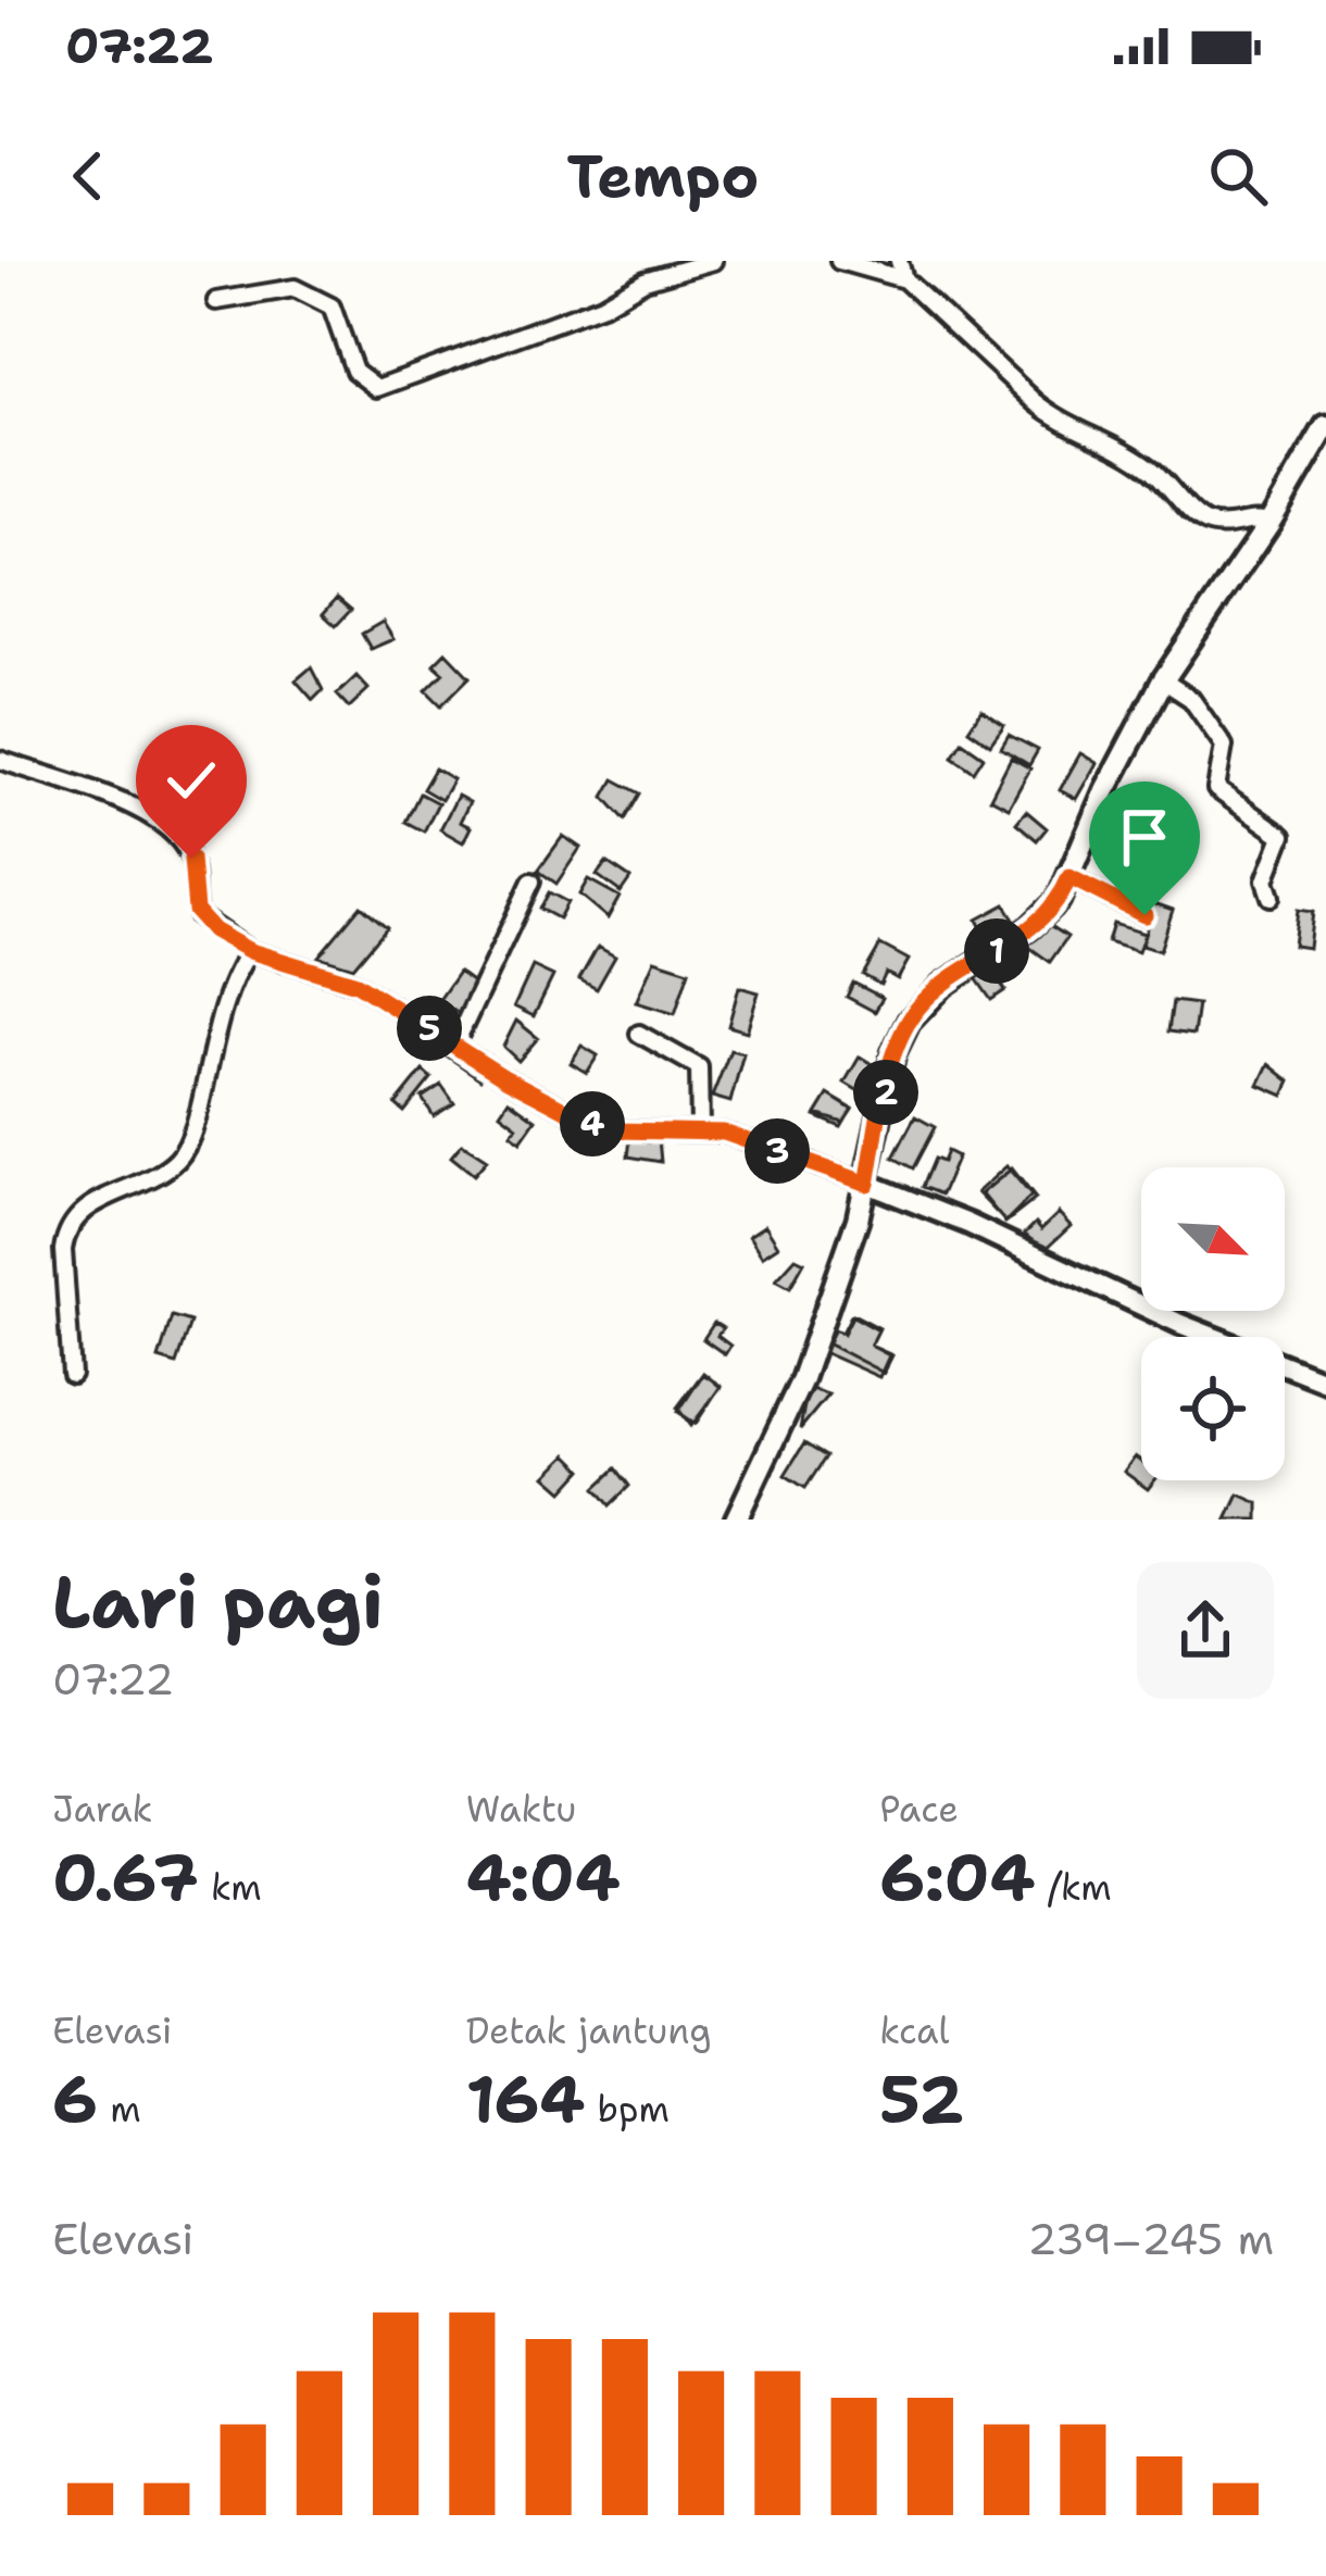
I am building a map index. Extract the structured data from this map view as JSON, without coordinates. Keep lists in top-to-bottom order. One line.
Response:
{"north":"bottom right","page":{"status":"07:22","header":"Tempo","pins":["1","5","2","4","3"],"heading":["Lari pagi","07:22"],"stats":[["Jarak","0.67 km"],["Waktu","4:04"],["Pace","6:04 /km"],["Elevasi","6 m"],["Detak jantung","164 bpm"],["kcal","52"]],"chart":["Elevasi","239–245 m"]}}
